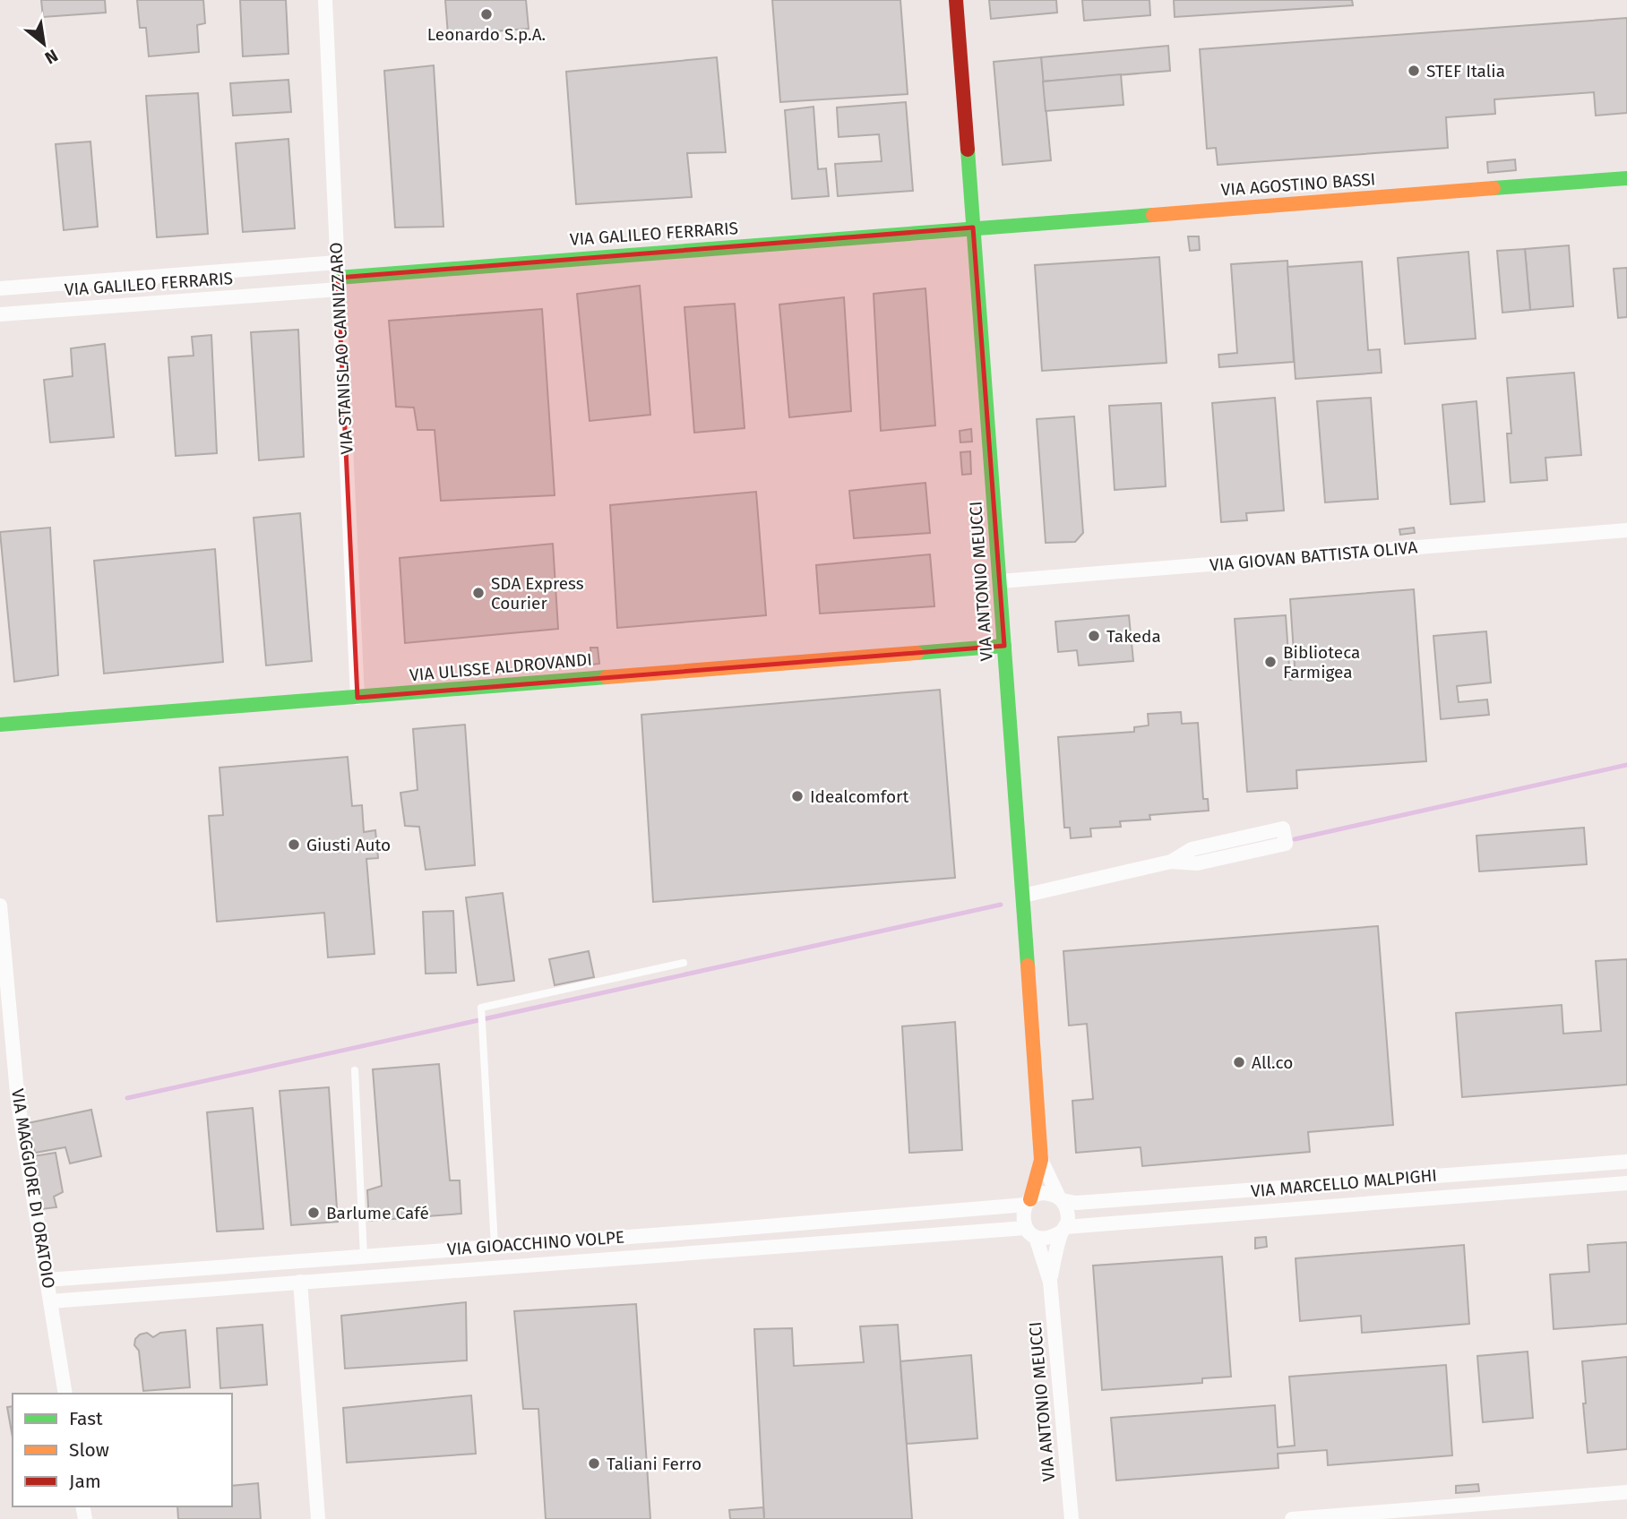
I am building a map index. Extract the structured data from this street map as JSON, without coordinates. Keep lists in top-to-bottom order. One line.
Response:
{"streets":{"street":["VIA AGOSTINO BASSI","VIA GALILEO FERRARIS","VIA STANISLAO CANNIZZARO","VIA GIOVAN BATTISTA OLIVA","VIA ANTONIO MEUCCI","VIA ULISSE ALDROVANDI","VIA MARCELLO MALPIGHI","VIA MAGGIORE DI ORATOIO","VIA GIOACCHINO VOLPE"]},"crossings":[["VIA AGOSTINO BASSI","VIA GALILEO FERRARIS"],["VIA AGOSTINO BASSI","VIA ANTONIO MEUCCI"],["VIA GALILEO FERRARIS","VIA STANISLAO CANNIZZARO"],["VIA GALILEO FERRARIS","VIA ANTONIO MEUCCI"],["VIA STANISLAO CANNIZZARO","VIA ULISSE ALDROVANDI"],["VIA GIOVAN BATTISTA OLIVA","VIA ANTONIO MEUCCI"],["VIA ANTONIO MEUCCI","VIA ULISSE ALDROVANDI"],["VIA ANTONIO MEUCCI","VIA MARCELLO MALPIGHI"],["VIA ANTONIO MEUCCI","VIA GIOACCHINO VOLPE"],["VIA MARCELLO MALPIGHI","VIA GIOACCHINO VOLPE"],["VIA MAGGIORE DI ORATOIO","VIA GIOACCHINO VOLPE"]],"places":["Leonardo S.p.A.","STEF Italia","SDA Express Courier","Takeda","Biblioteca Farmigea","Idealcomfort","Giusti Auto","All.co","Barlume Café","Taliani Ferro"],"legend":["Fast","Slow","Jam"],"north":"bottom right"}
